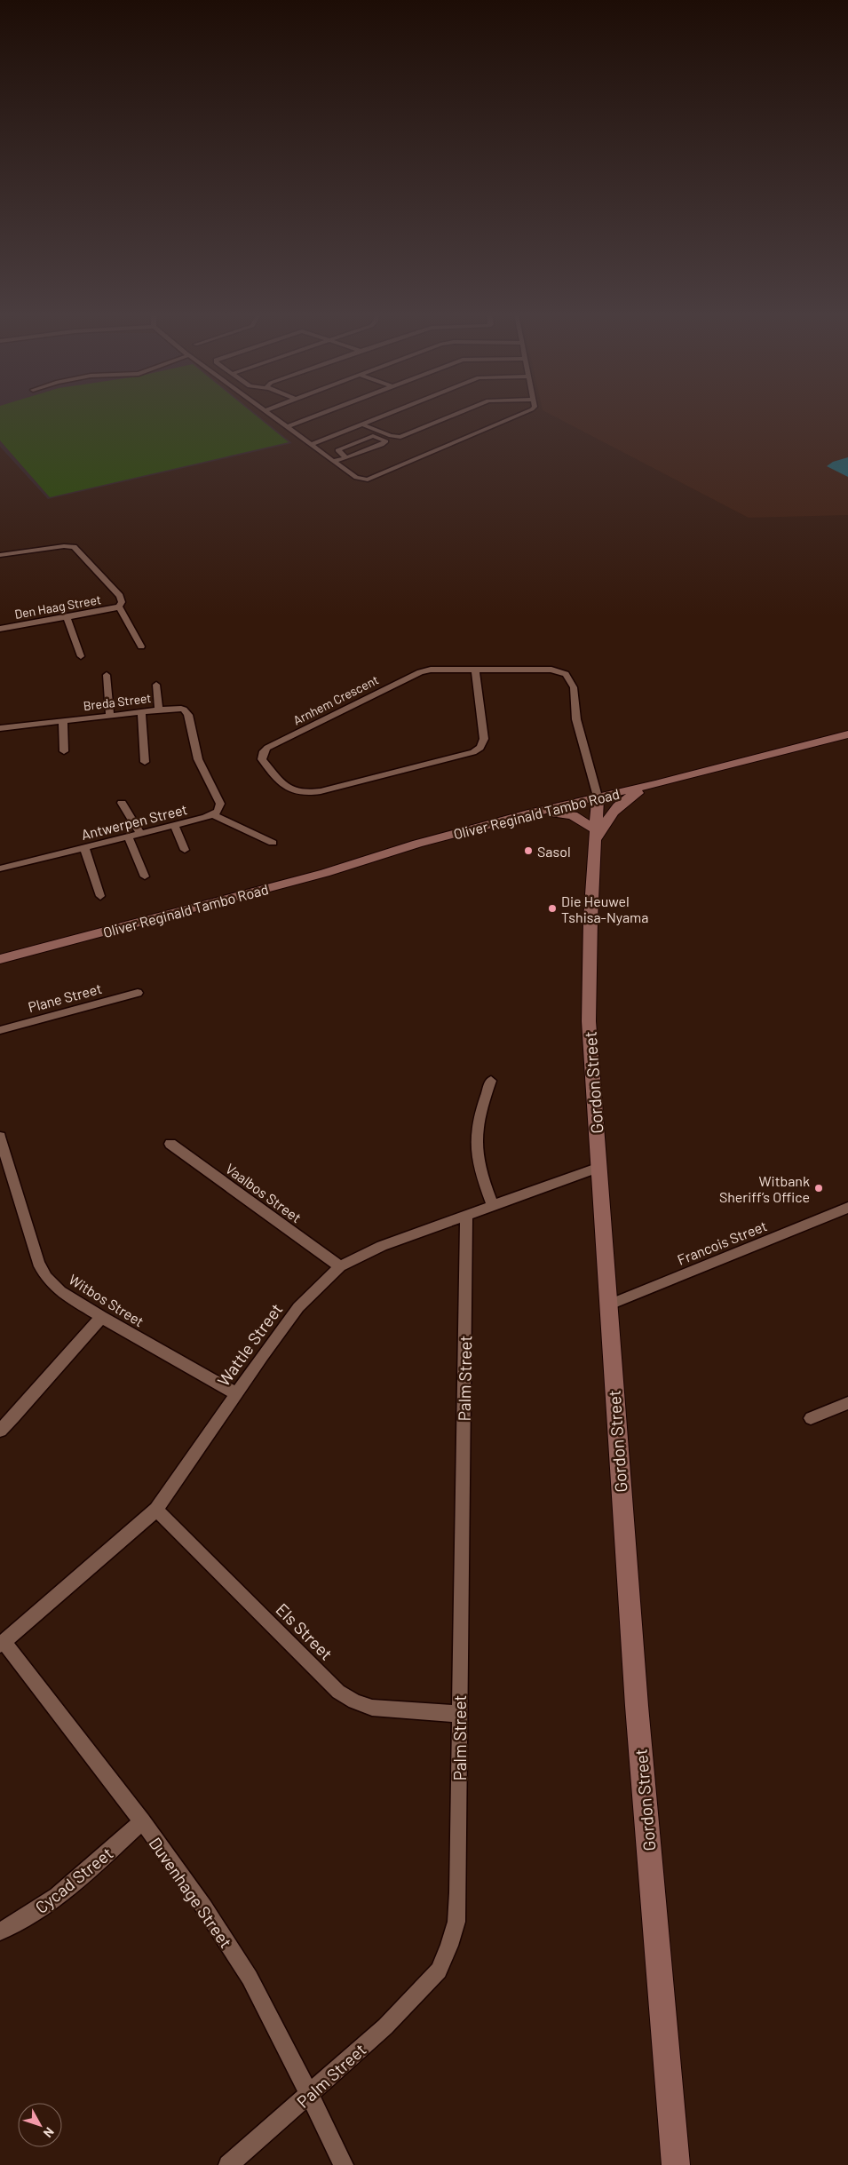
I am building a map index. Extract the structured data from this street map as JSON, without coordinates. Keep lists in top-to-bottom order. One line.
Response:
{"streets":{"main road":["Oliver Reginald Tambo Road","Gordon Street"],"street":["Den Haag Street","Arnhem Crescent","Breda Street","Antwerpen Street","Plane Street","Vaalbos Street","Francois Street","Witbos Street","Wattle Street","Palm Street","Els Street","Cycad Street","Duvenhage Street"]},"crossings":[["Arnhem Crescent","Gordon Street"],["Breda Street","Antwerpen Street"],["Oliver Reginald Tambo Road","Gordon Street"],["Gordon Street","Francois Street"],["Gordon Street","Wattle Street"],["Vaalbos Street","Wattle Street"],["Witbos Street","Wattle Street"],["Wattle Street","Palm Street"],["Wattle Street","Els Street"],["Wattle Street","Duvenhage Street"],["Palm Street","Els Street"],["Palm Street","Duvenhage Street"],["Cycad Street","Duvenhage Street"]],"places":["Sasol","Die Heuwel Tshisa-Nyama","Witbank Sheriff’s Office"],"north":"bottom right"}
